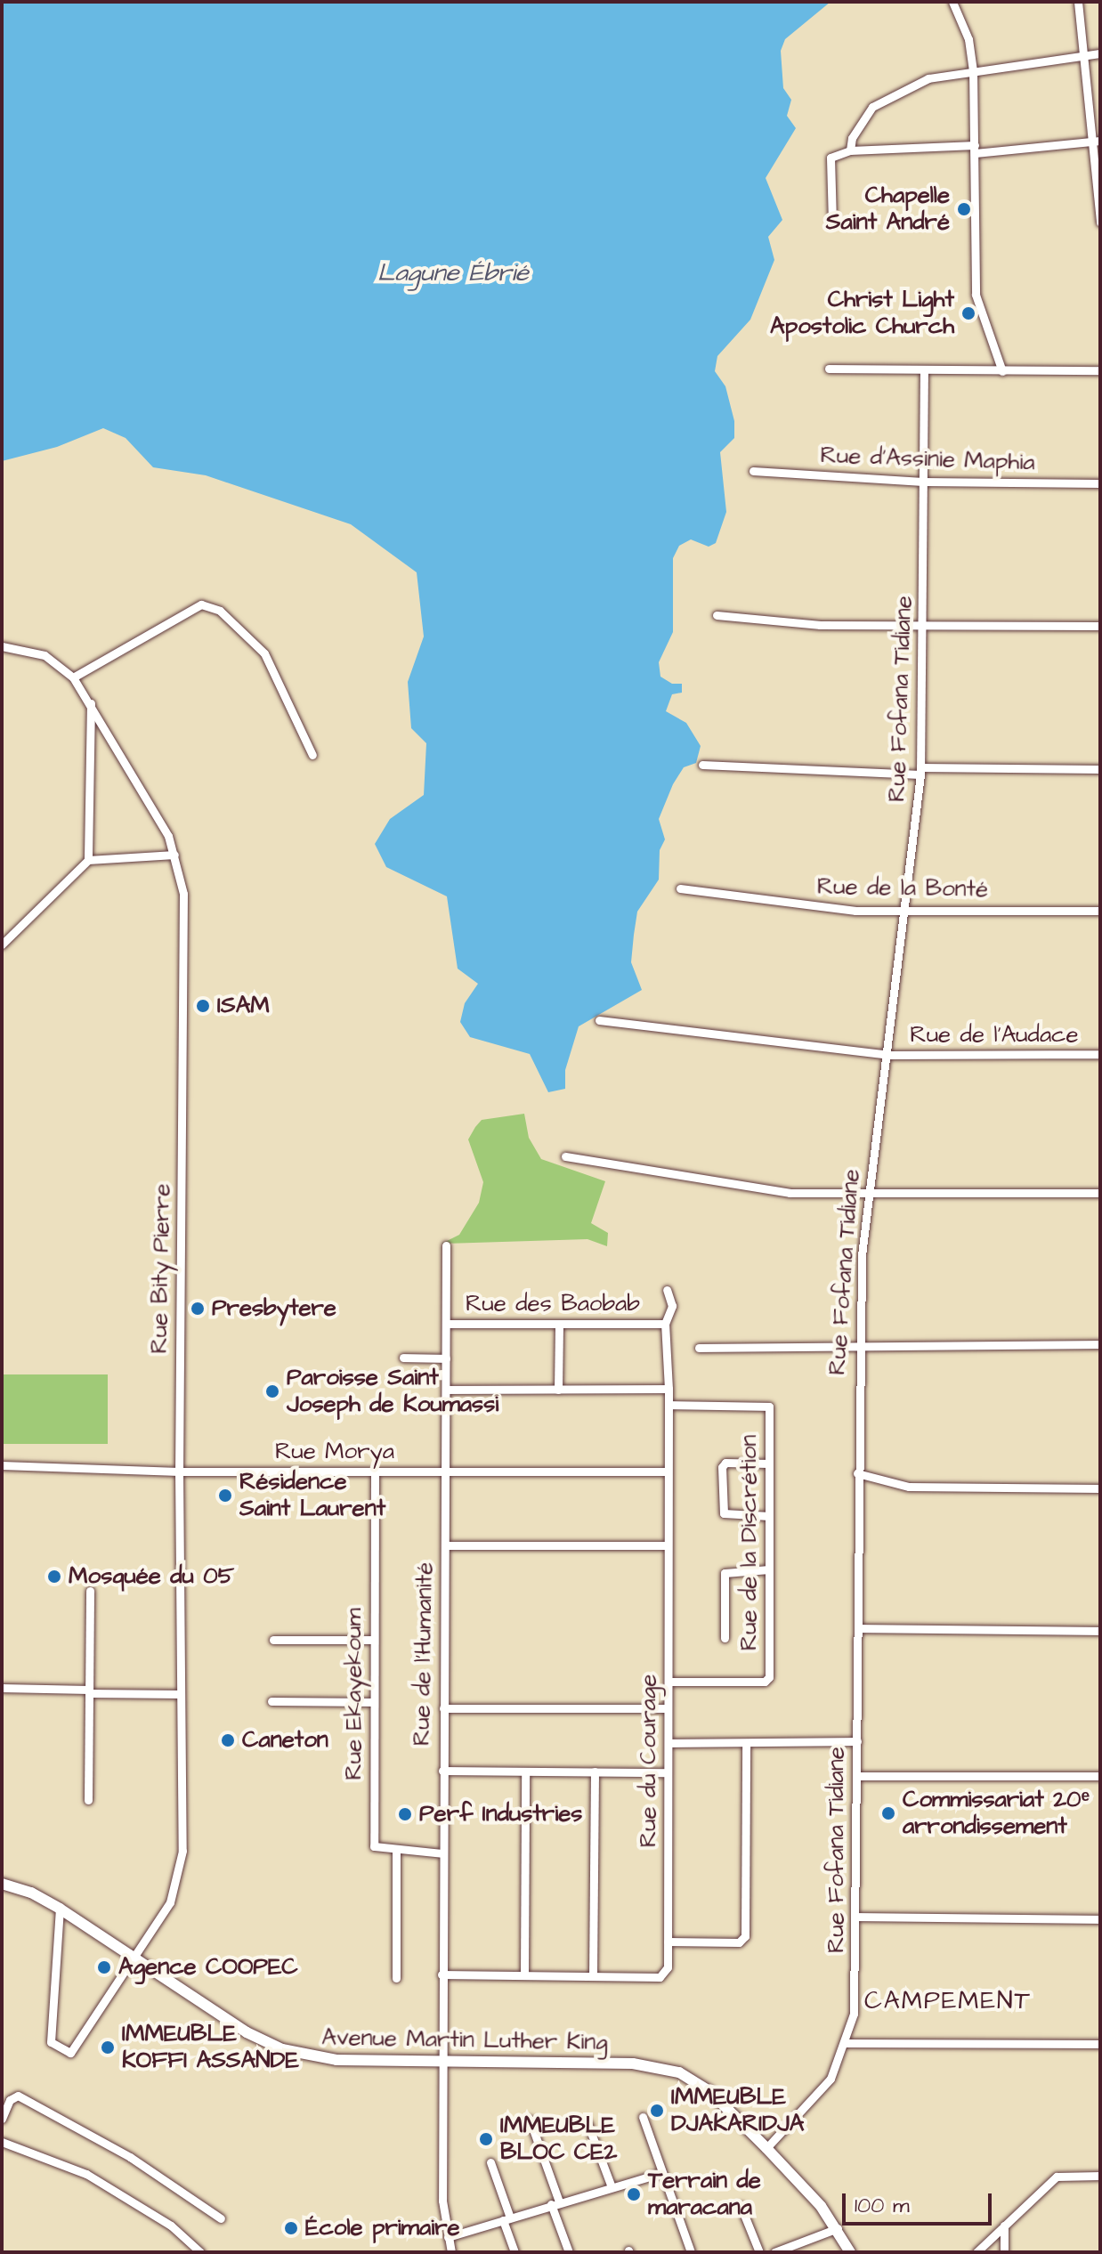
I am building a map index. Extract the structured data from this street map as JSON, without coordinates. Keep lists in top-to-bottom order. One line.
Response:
{"streets":{"street":["Rue d'Assinie Maphia","Rue Fofana Tidiane","Rue de la Bonté","Rue de l'Audace","Rue Bity Pierre","Rue des Baobab","Rue Morya","Rue de la Discrétion","Rue de l'Humanité","Rue Ekayekoum","Rue du Courage","Avenue Martin Luther King"]},"crossings":[["Rue d'Assinie Maphia","Rue Fofana Tidiane"],["Rue Fofana Tidiane","Rue de la Bonté"],["Rue Fofana Tidiane","Rue de l'Audace"],["Rue Fofana Tidiane","Avenue Martin Luther King"],["Rue Bity Pierre","Rue Morya"],["Rue Bity Pierre","Avenue Martin Luther King"],["Rue des Baobab","Rue de l'Humanité"],["Rue des Baobab","Rue du Courage"],["Rue Morya","Rue de l'Humanité"],["Rue Morya","Rue Ekayekoum"],["Rue Morya","Rue du Courage"],["Rue de la Discrétion","Rue du Courage"],["Rue de l'Humanité","Rue du Courage"],["Rue de l'Humanité","Avenue Martin Luther King"]],"districts":["CAMPEMENT"],"water":["Lagune Ébrié"],"places":["Chapelle Saint André","Christ Light Apostolic Church","ISAM","Presbytere","Paroisse Saint Joseph de Koumassi","Résidence Saint Laurent","Mosquée du 05","Caneton","Commissariat 20ᵉ arrondissement","Perf Industries","Agence COOPEC","IMMEUBLE KOFFI ASSANDE","IMMEUBLE DJAKARIDJA","IMMEUBLE BLOC CE2","Terrain de maracana","École primaire"],"scale_bar":"100 m"}
